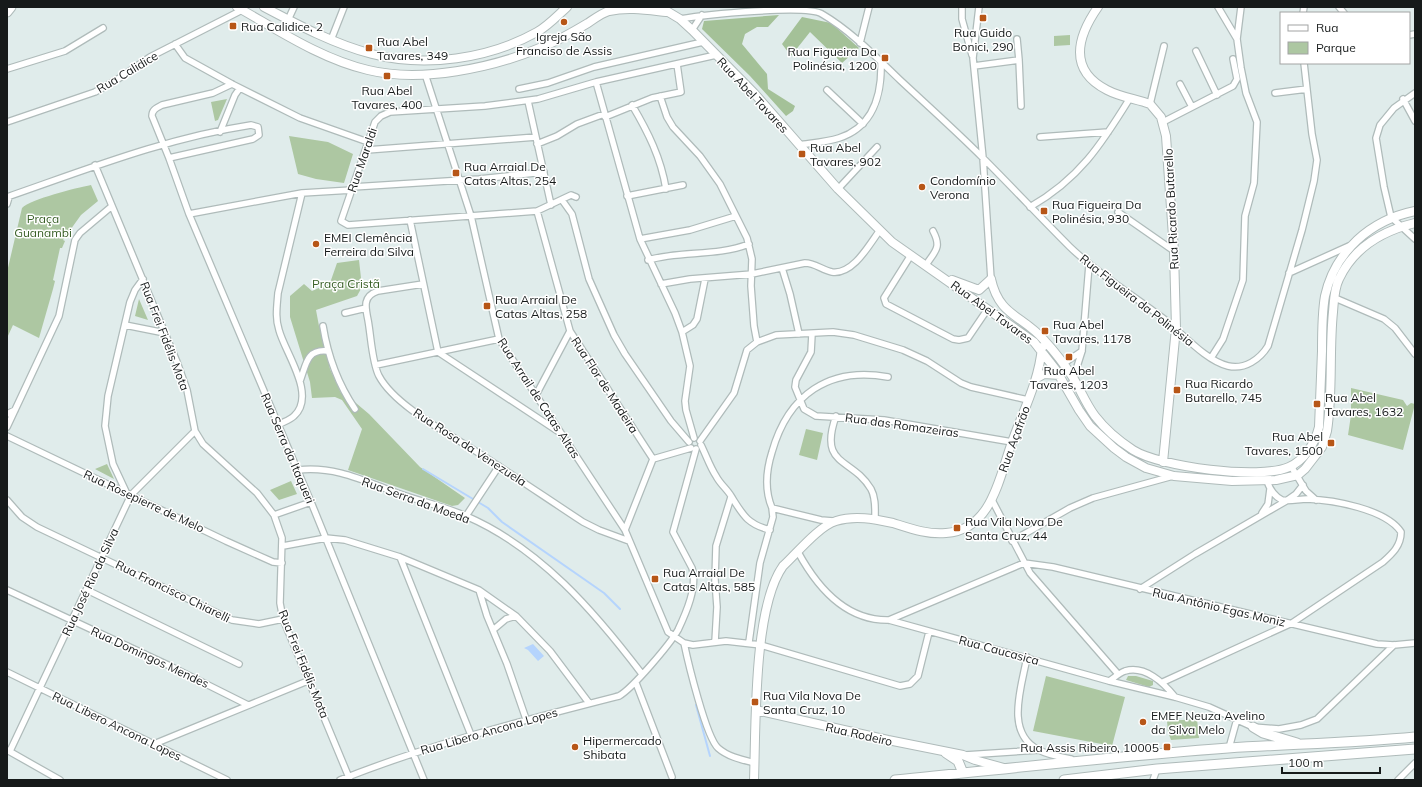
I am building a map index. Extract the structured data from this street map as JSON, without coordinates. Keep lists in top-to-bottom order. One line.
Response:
{"streets":{"street":["Rua Calidice","Rua Abel Tavares","Rua Maraldi","Rua Ricardo Butarello","Rua Figueira da Polinésia","Rua Frei Fidélis Mota","Rua Flor de Madeira","Rua Arrail de Catas Altas","Rua das Romazeiras","Rua Açafrão","Rua Rosa da Venezuela","Rua Serra da Itaqueri","Rua Serra da Moeda","Rua Rosepierre de Melo","Rua José Rio da Silva","Rua Francisco Chiarelli","Rua Antônio Egas Moniz","Rua Caucasica","Rua Domingos Mendes","Rua Libero Ancona Lopes","Rua Rodeiro"]},"crossings":[["Rua Calidice","Rua Abel Tavares"],["Rua Abel Tavares","Rua Maraldi"],["Rua Abel Tavares","Rua Ricardo Butarello"],["Rua Abel Tavares","Rua Figueira da Polinésia"],["Rua Abel Tavares","Rua Arrail de Catas Altas"],["Rua Abel Tavares","Rua Açafrão"],["Rua Maraldi","Rua Flor de Madeira"],["Rua Maraldi","Rua Arrail de Catas Altas"],["Rua Ricardo Butarello","Rua Figueira da Polinésia"],["Rua Frei Fidélis Mota","Rua Rosepierre de Melo"],["Rua Frei Fidélis Mota","Rua José Rio da Silva"],["Rua Frei Fidélis Mota","Rua Francisco Chiarelli"],["Rua Frei Fidélis Mota","Rua Libero Ancona Lopes"],["Rua Arrail de Catas Altas","Rua Rosa da Venezuela"],["Rua Arrail de Catas Altas","Rua Libero Ancona Lopes"],["Rua das Romazeiras","Rua Açafrão"],["Rua Serra da Itaqueri","Rua Serra da Moeda"],["Rua Serra da Itaqueri","Rua Libero Ancona Lopes"],["Rua Serra da Moeda","Rua Libero Ancona Lopes"],["Rua Rosepierre de Melo","Rua José Rio da Silva"],["Rua José Rio da Silva","Rua Francisco Chiarelli"],["Rua José Rio da Silva","Rua Domingos Mendes"],["Rua José Rio da Silva","Rua Libero Ancona Lopes"]],"parks":["Praça Guanambi","Praça Cristã"],"places":{"transit":["Rua Guido Bonici, 290","Rua Calidice, 2","Rua Abel Tavares, 349","Rua Figueira Da Polinésia, 1200","Rua Abel Tavares, 400","Rua Abel Tavares, 902","Rua Arraial De Catas Altas, 254","Rua Figueira Da Polinésia, 930","Rua Arraial De Catas Altas, 258","Rua Abel Tavares, 1178","Rua Abel Tavares, 1203","Rua Ricardo Butarello, 745","Rua Abel Tavares, 1632","Rua Abel Tavares, 1500","Rua Vila Nova De Santa Cruz, 44","Rua Arraial De Catas Altas, 585","Rua Vila Nova De Santa Cruz, 10","Rua Assis Ribeiro, 10005"],"other":["Igreja São Franciso de Assis","Condomínio Verona","EMEI Clemência Ferreira da Silva","EMEF Neuza Avelino da Silva Melo","Hipermercado Shibata"]},"legend":["Rua","Parque"],"scale_bar":"100 m"}
